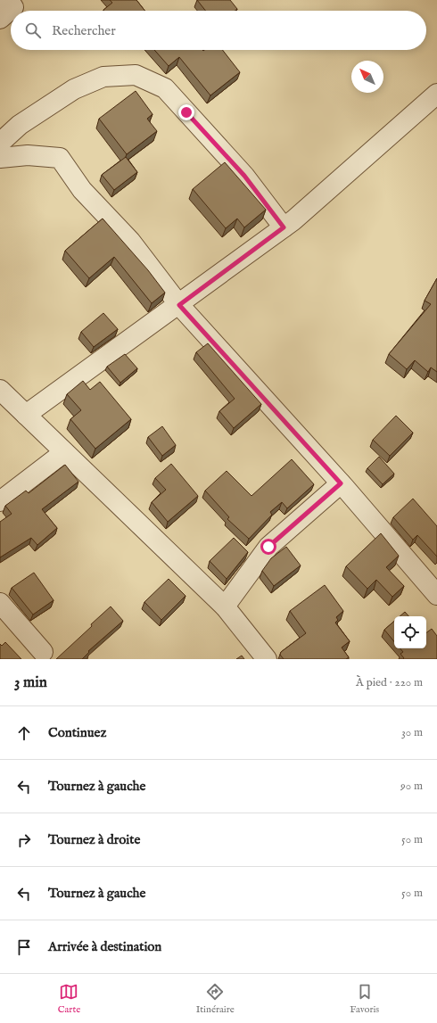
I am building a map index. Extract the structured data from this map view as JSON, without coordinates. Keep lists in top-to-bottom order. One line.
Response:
{"north":"top left","page":{"search":"Rechercher","heading":["3 min","À pied · 220 m"],"list":[["Continuez","30 m"],["Tournez à gauche","90 m"],["Tournez à droite","50 m"],["Tournez à gauche","50 m"],"Arrivée à destination"],"nav":["Carte","Itinéraire","Favoris"]}}
